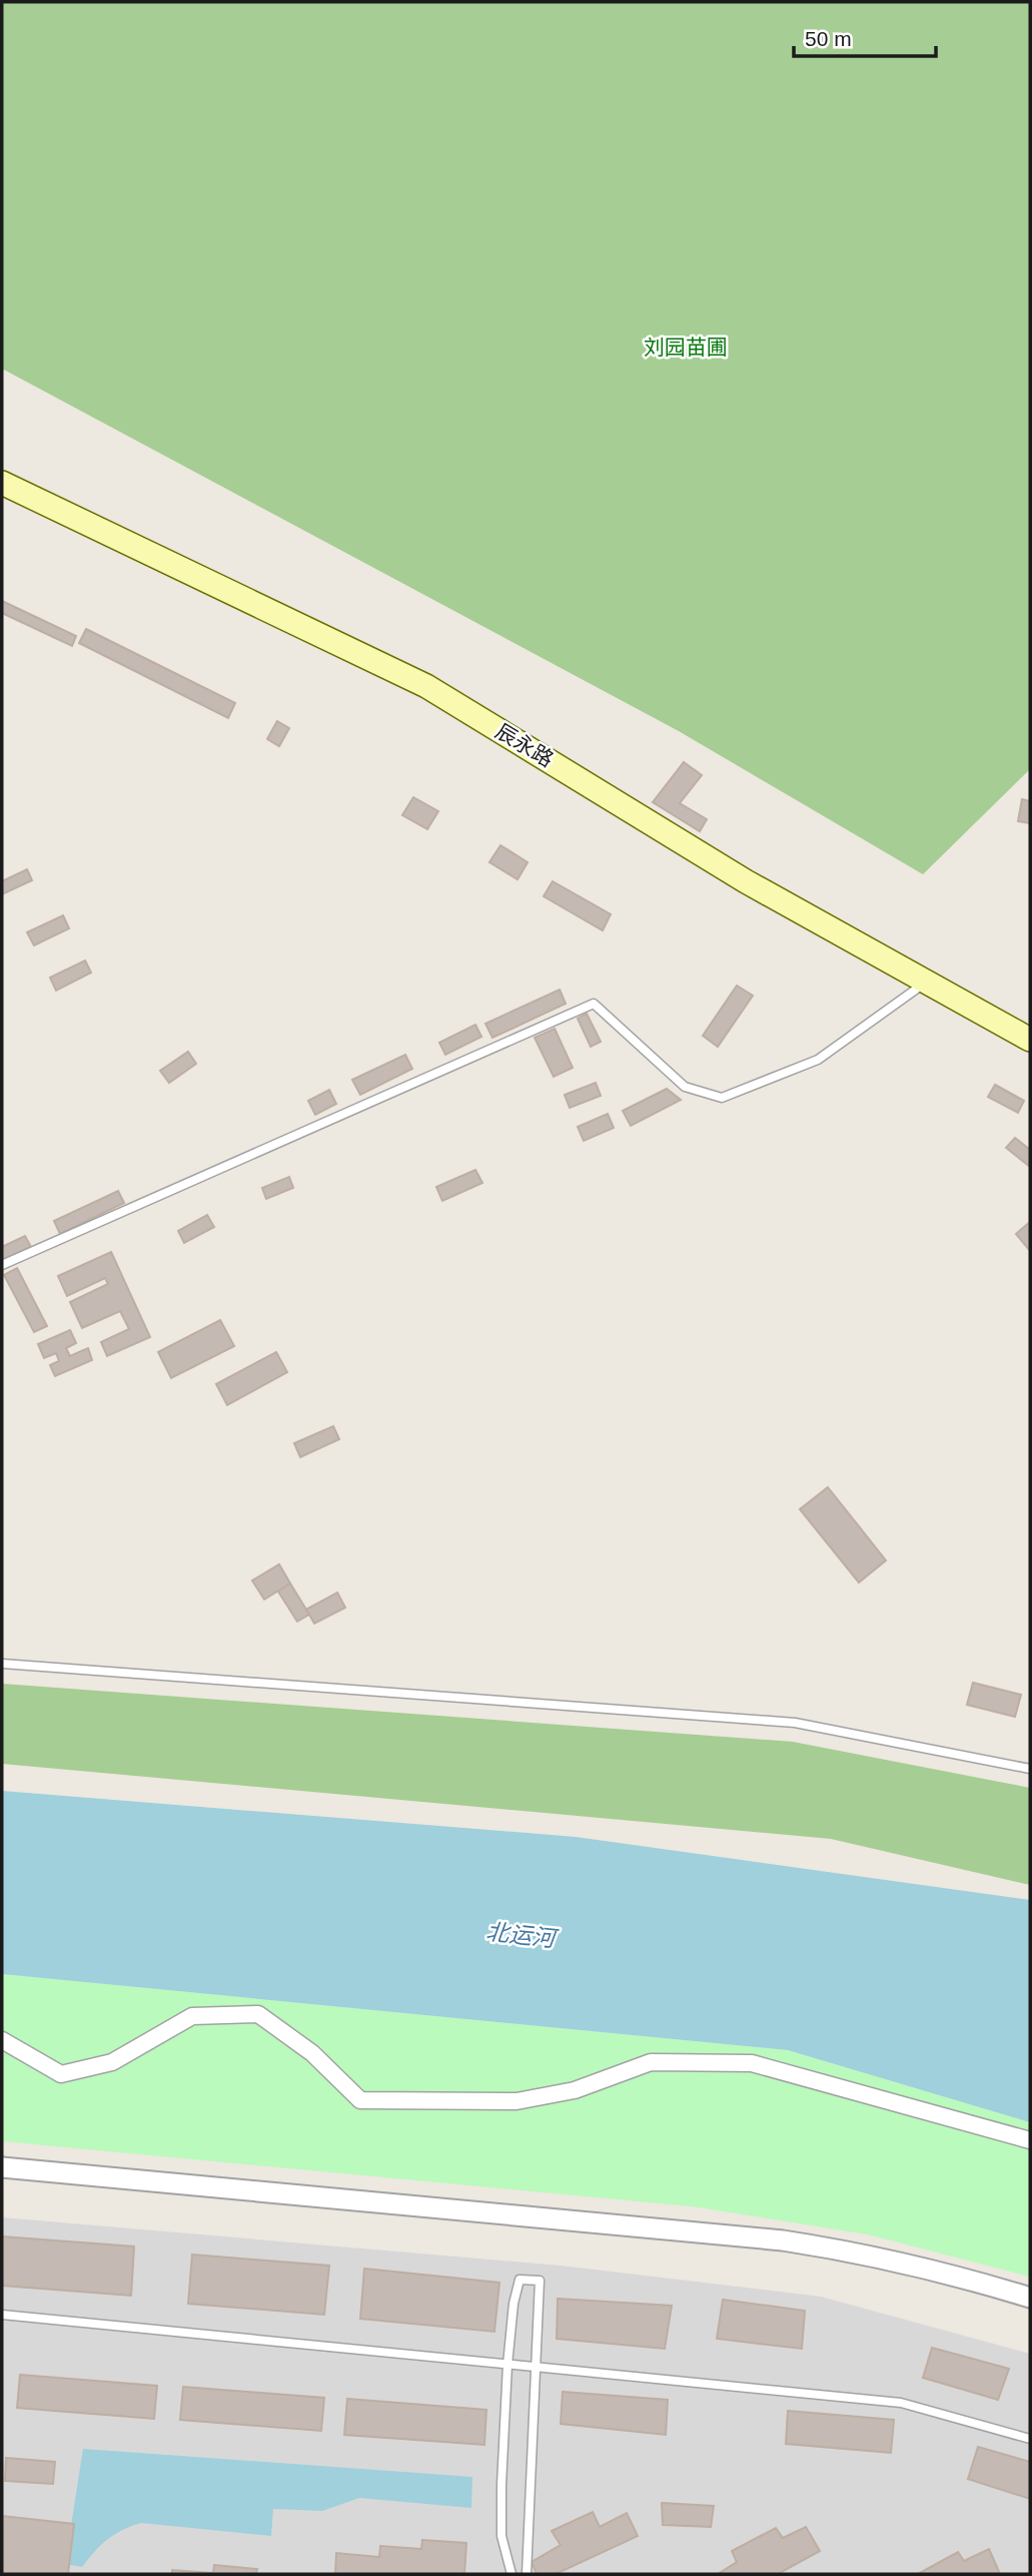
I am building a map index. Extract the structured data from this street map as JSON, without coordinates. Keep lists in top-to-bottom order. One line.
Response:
{"streets":{"main road":["辰永路"]},"water":["北运河"],"parks":["刘园苗圃"],"scale_bar":"50 m"}
